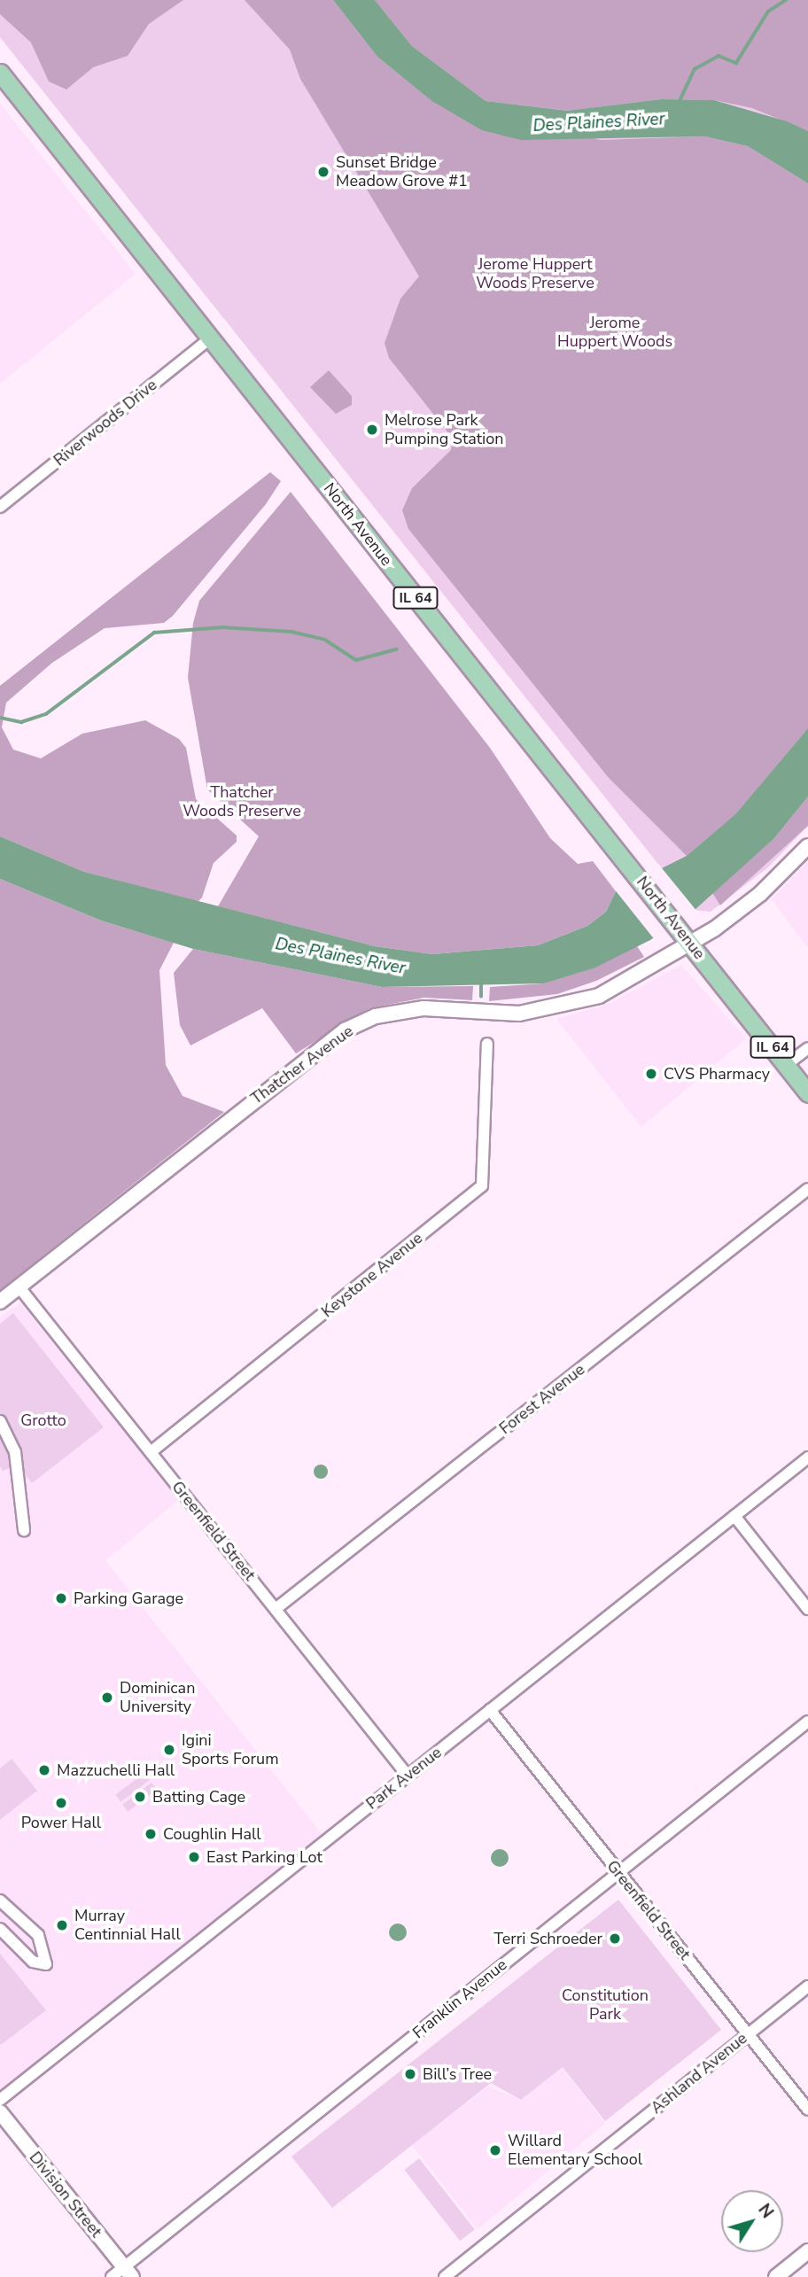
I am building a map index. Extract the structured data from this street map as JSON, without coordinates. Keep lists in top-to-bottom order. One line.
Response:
{"streets":{"main road":["North Avenue","IL 64"],"street":["Riverwoods Drive","Thatcher Avenue","Keystone Avenue","Forest Avenue","Greenfield Street","Park Avenue","Franklin Avenue","Ashland Avenue","Division Street"]},"crossings":[["Riverwoods Drive","North Avenue"],["North Avenue","Thatcher Avenue"],["Thatcher Avenue","Greenfield Street"],["Keystone Avenue","Greenfield Street"],["Forest Avenue","Greenfield Street"],["Greenfield Street","Park Avenue"],["Greenfield Street","Franklin Avenue"],["Greenfield Street","Ashland Avenue"],["Franklin Avenue","Division Street"]],"water":["Des Plaines River"],"parks":["Jerome Huppert Woods Preserve","Jerome Huppert Woods","Thatcher Woods Preserve","Grotto","Constitution Park"],"places":["Sunset Bridge Meadow Grove #1","Melrose Park Pumping Station","CVS Pharmacy","Parking Garage","Dominican University","Igini Sports Forum","Mazzuchelli Hall","Batting Cage","Power Hall","Coughlin Hall","East Parking Lot","Murray Centinnial Hall","Terri Schroeder","Bill’s Tree","Willard Elementary School"],"north":"top right"}
